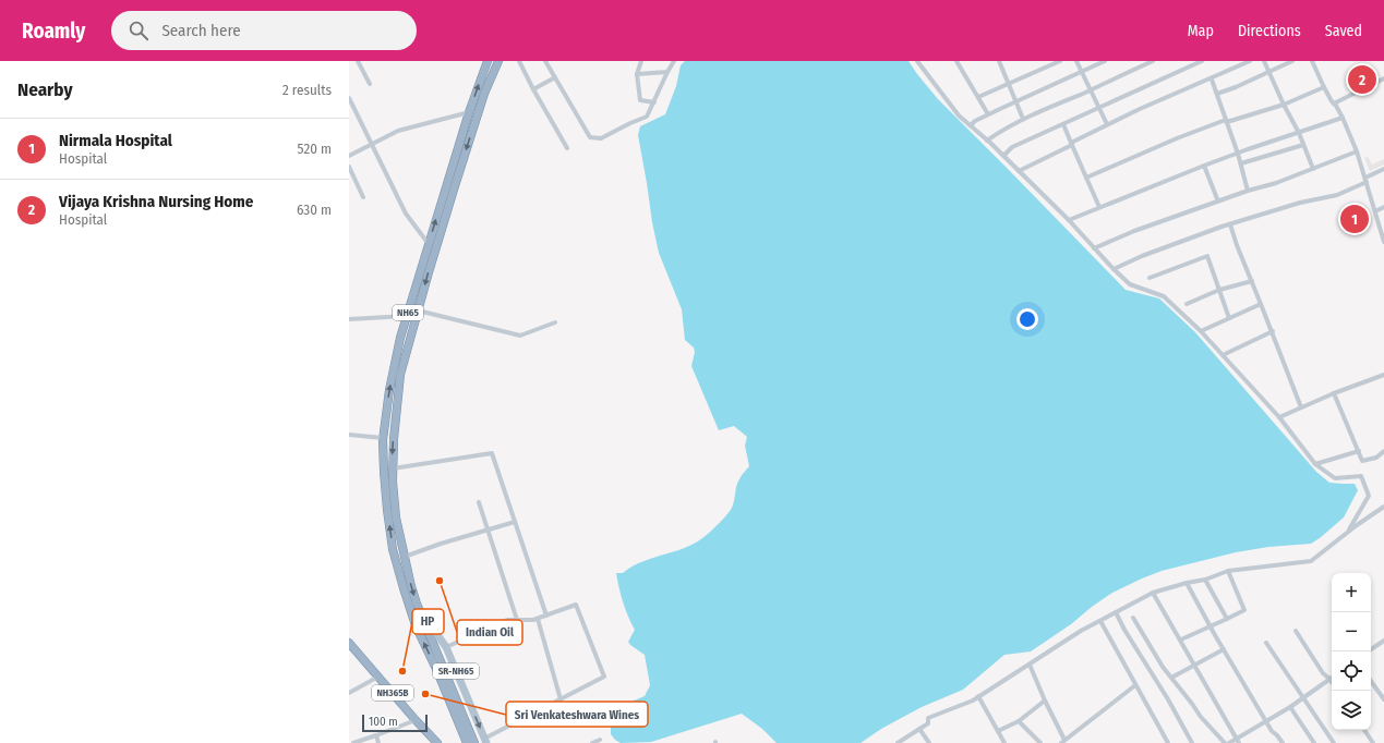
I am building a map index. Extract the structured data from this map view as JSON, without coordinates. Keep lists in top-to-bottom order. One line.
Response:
{"streets":{"highway":["NH65","NH365B"],"main road":["SR-NH65"]},"crossings":[["NH65","SR-NH65"]],"places":["Indian Oil","HP","Sri Venkateshwara Wines"],"scale_bar":"100 m","page":{"header":"Roamly","search":"Search here","nav":["Map","Directions","Saved"],"heading":["Nearby","2 results"],"pins":["2","1"],"list":[{"mark":"1","name":"Nirmala Hospital","note":"Hospital","value":"520 m"},{"mark":"2","name":"Vijaya Krishna Nursing Home","note":"Hospital","value":"630 m"}],"map_buttons":["+","−"],"scale":"100 m"}}
